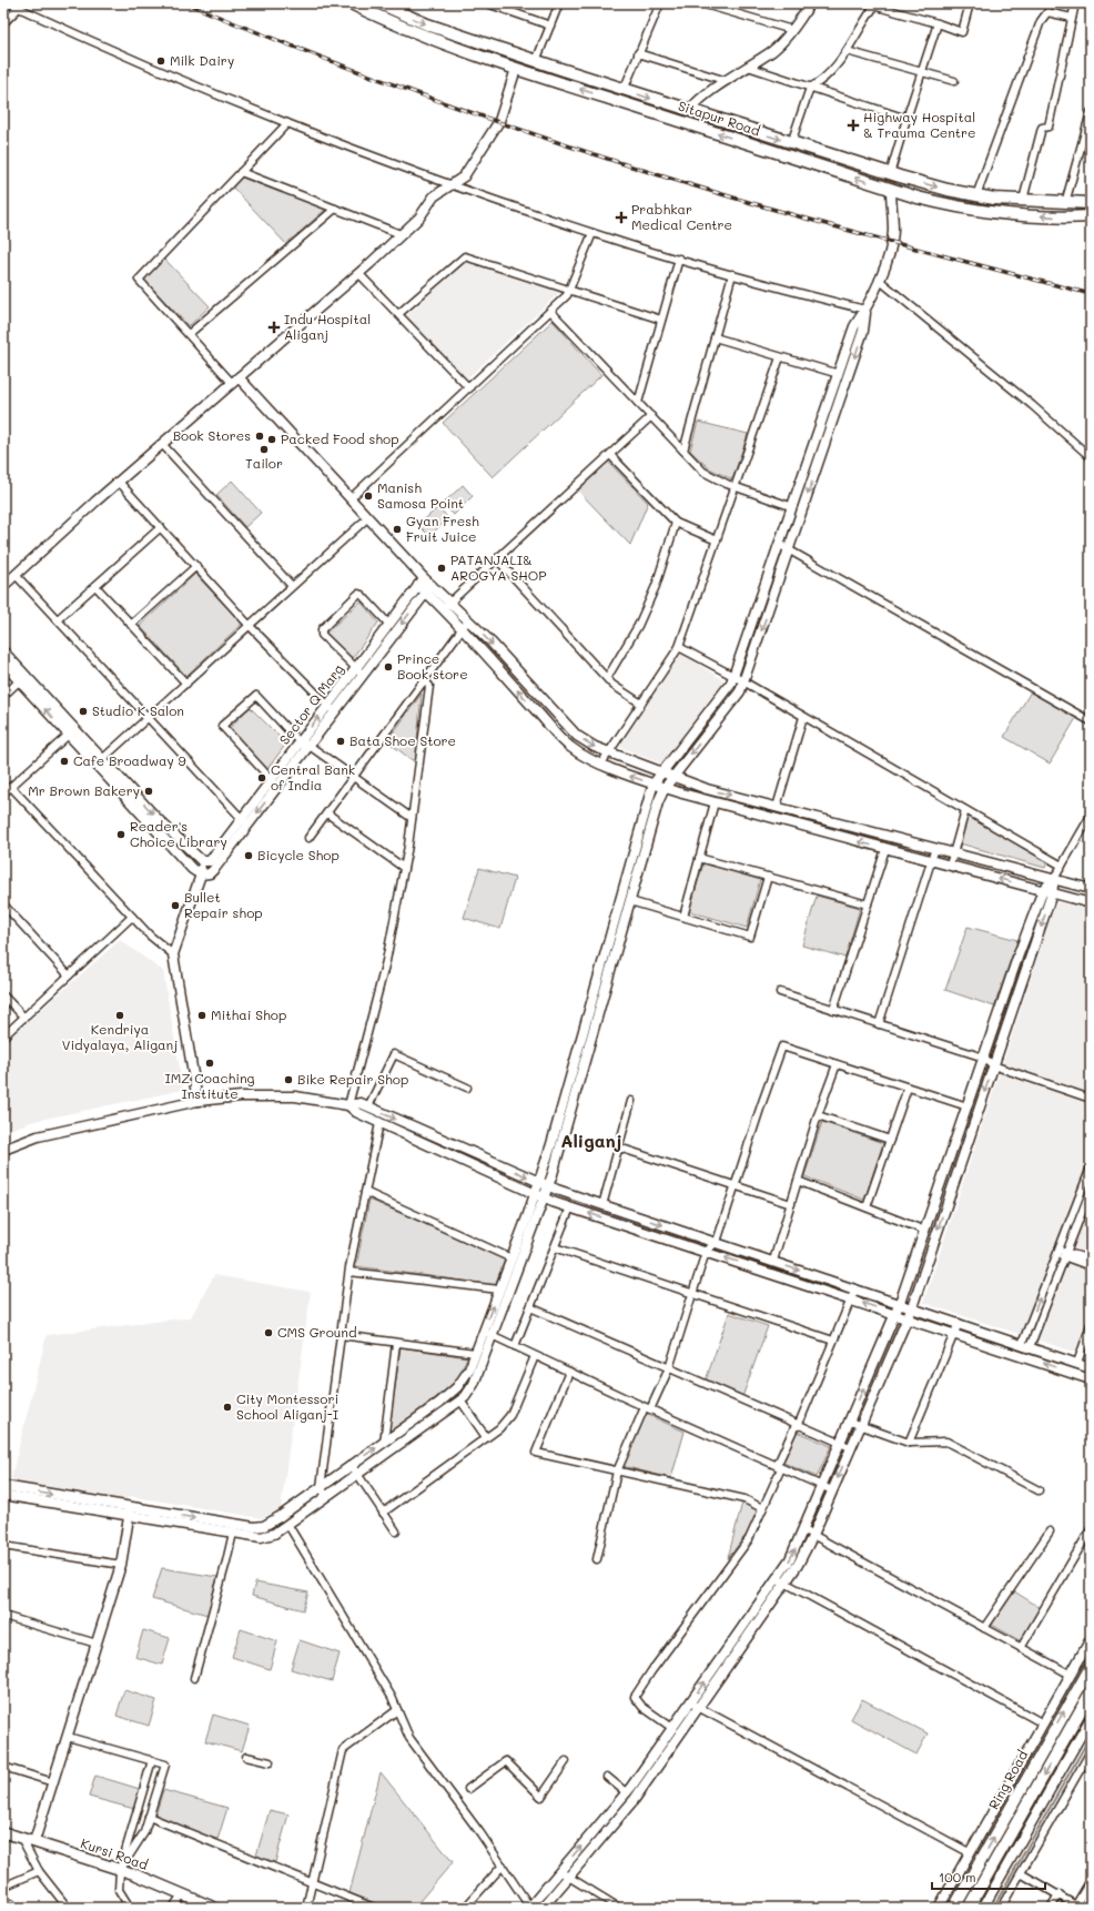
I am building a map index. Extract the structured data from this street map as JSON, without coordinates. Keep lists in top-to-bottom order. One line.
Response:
{"streets":{"main road":["Sitapur Road","Ring Road","Kursi Road"],"street":["Sector Q Marg"]},"districts":["Aliganj"],"places":{"other":["Milk Dairy","Book Stores","Packed Food shop","Tailor","Manish Samosa Point","Gyan Fresh Fruit Juice","PATANJALI& AROGYA SHOP","Prince Book store","Studio K Salon","Bata Shoe Store","Cafe Broadway 9","Central Bank of India","Mr Brown Bakery","Reader's Choice Library","Bicycle Shop","Bullet Repair shop","Kendriya Vidyalaya, Aliganj","Mithai Shop","IMZ Coaching Institute","Bike Repair Shop","CMS Ground","City Montessori School Aliganj-I"],"health":["Highway Hospital & Trauma Centre","Prabhkar Medical Centre","Indu Hospital Aliganj"]},"scale_bar":"100 m"}
